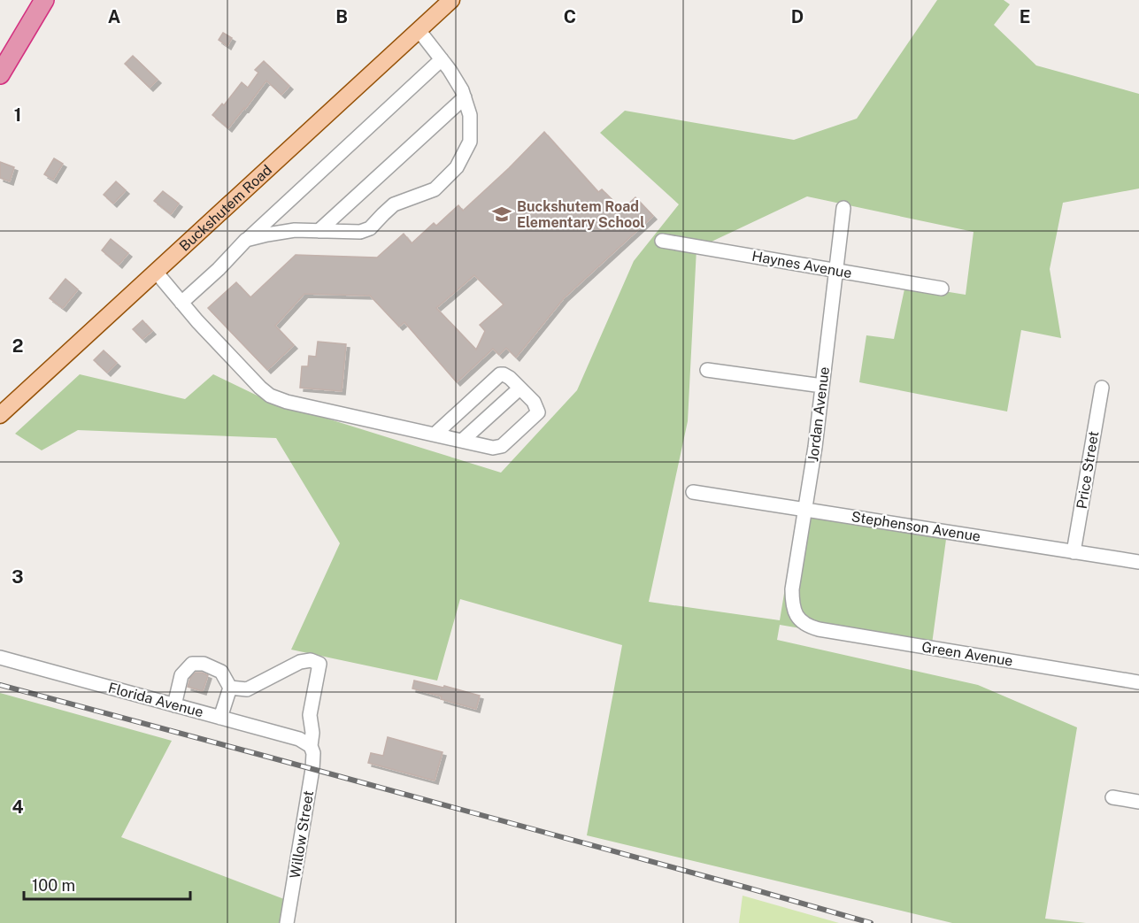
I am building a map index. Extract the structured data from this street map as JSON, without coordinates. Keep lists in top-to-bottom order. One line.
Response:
{"streets":{"main road":["Buckshutem Road"],"street":["Haynes Avenue","Jordan Avenue","Price Street","Stephenson Avenue","Green Avenue","Florida Avenue","Willow Street"]},"crossings":[["Haynes Avenue","Jordan Avenue"],["Jordan Avenue","Stephenson Avenue"],["Jordan Avenue","Green Avenue"],["Price Street","Stephenson Avenue"],["Florida Avenue","Willow Street"]],"places":{"school or university":["Buckshutem Road Elementary School"]},"scale_bar":"100 m","grid":{"columns":["A","B","C","D","E"],"rows":["1","2","3","4"]}}
